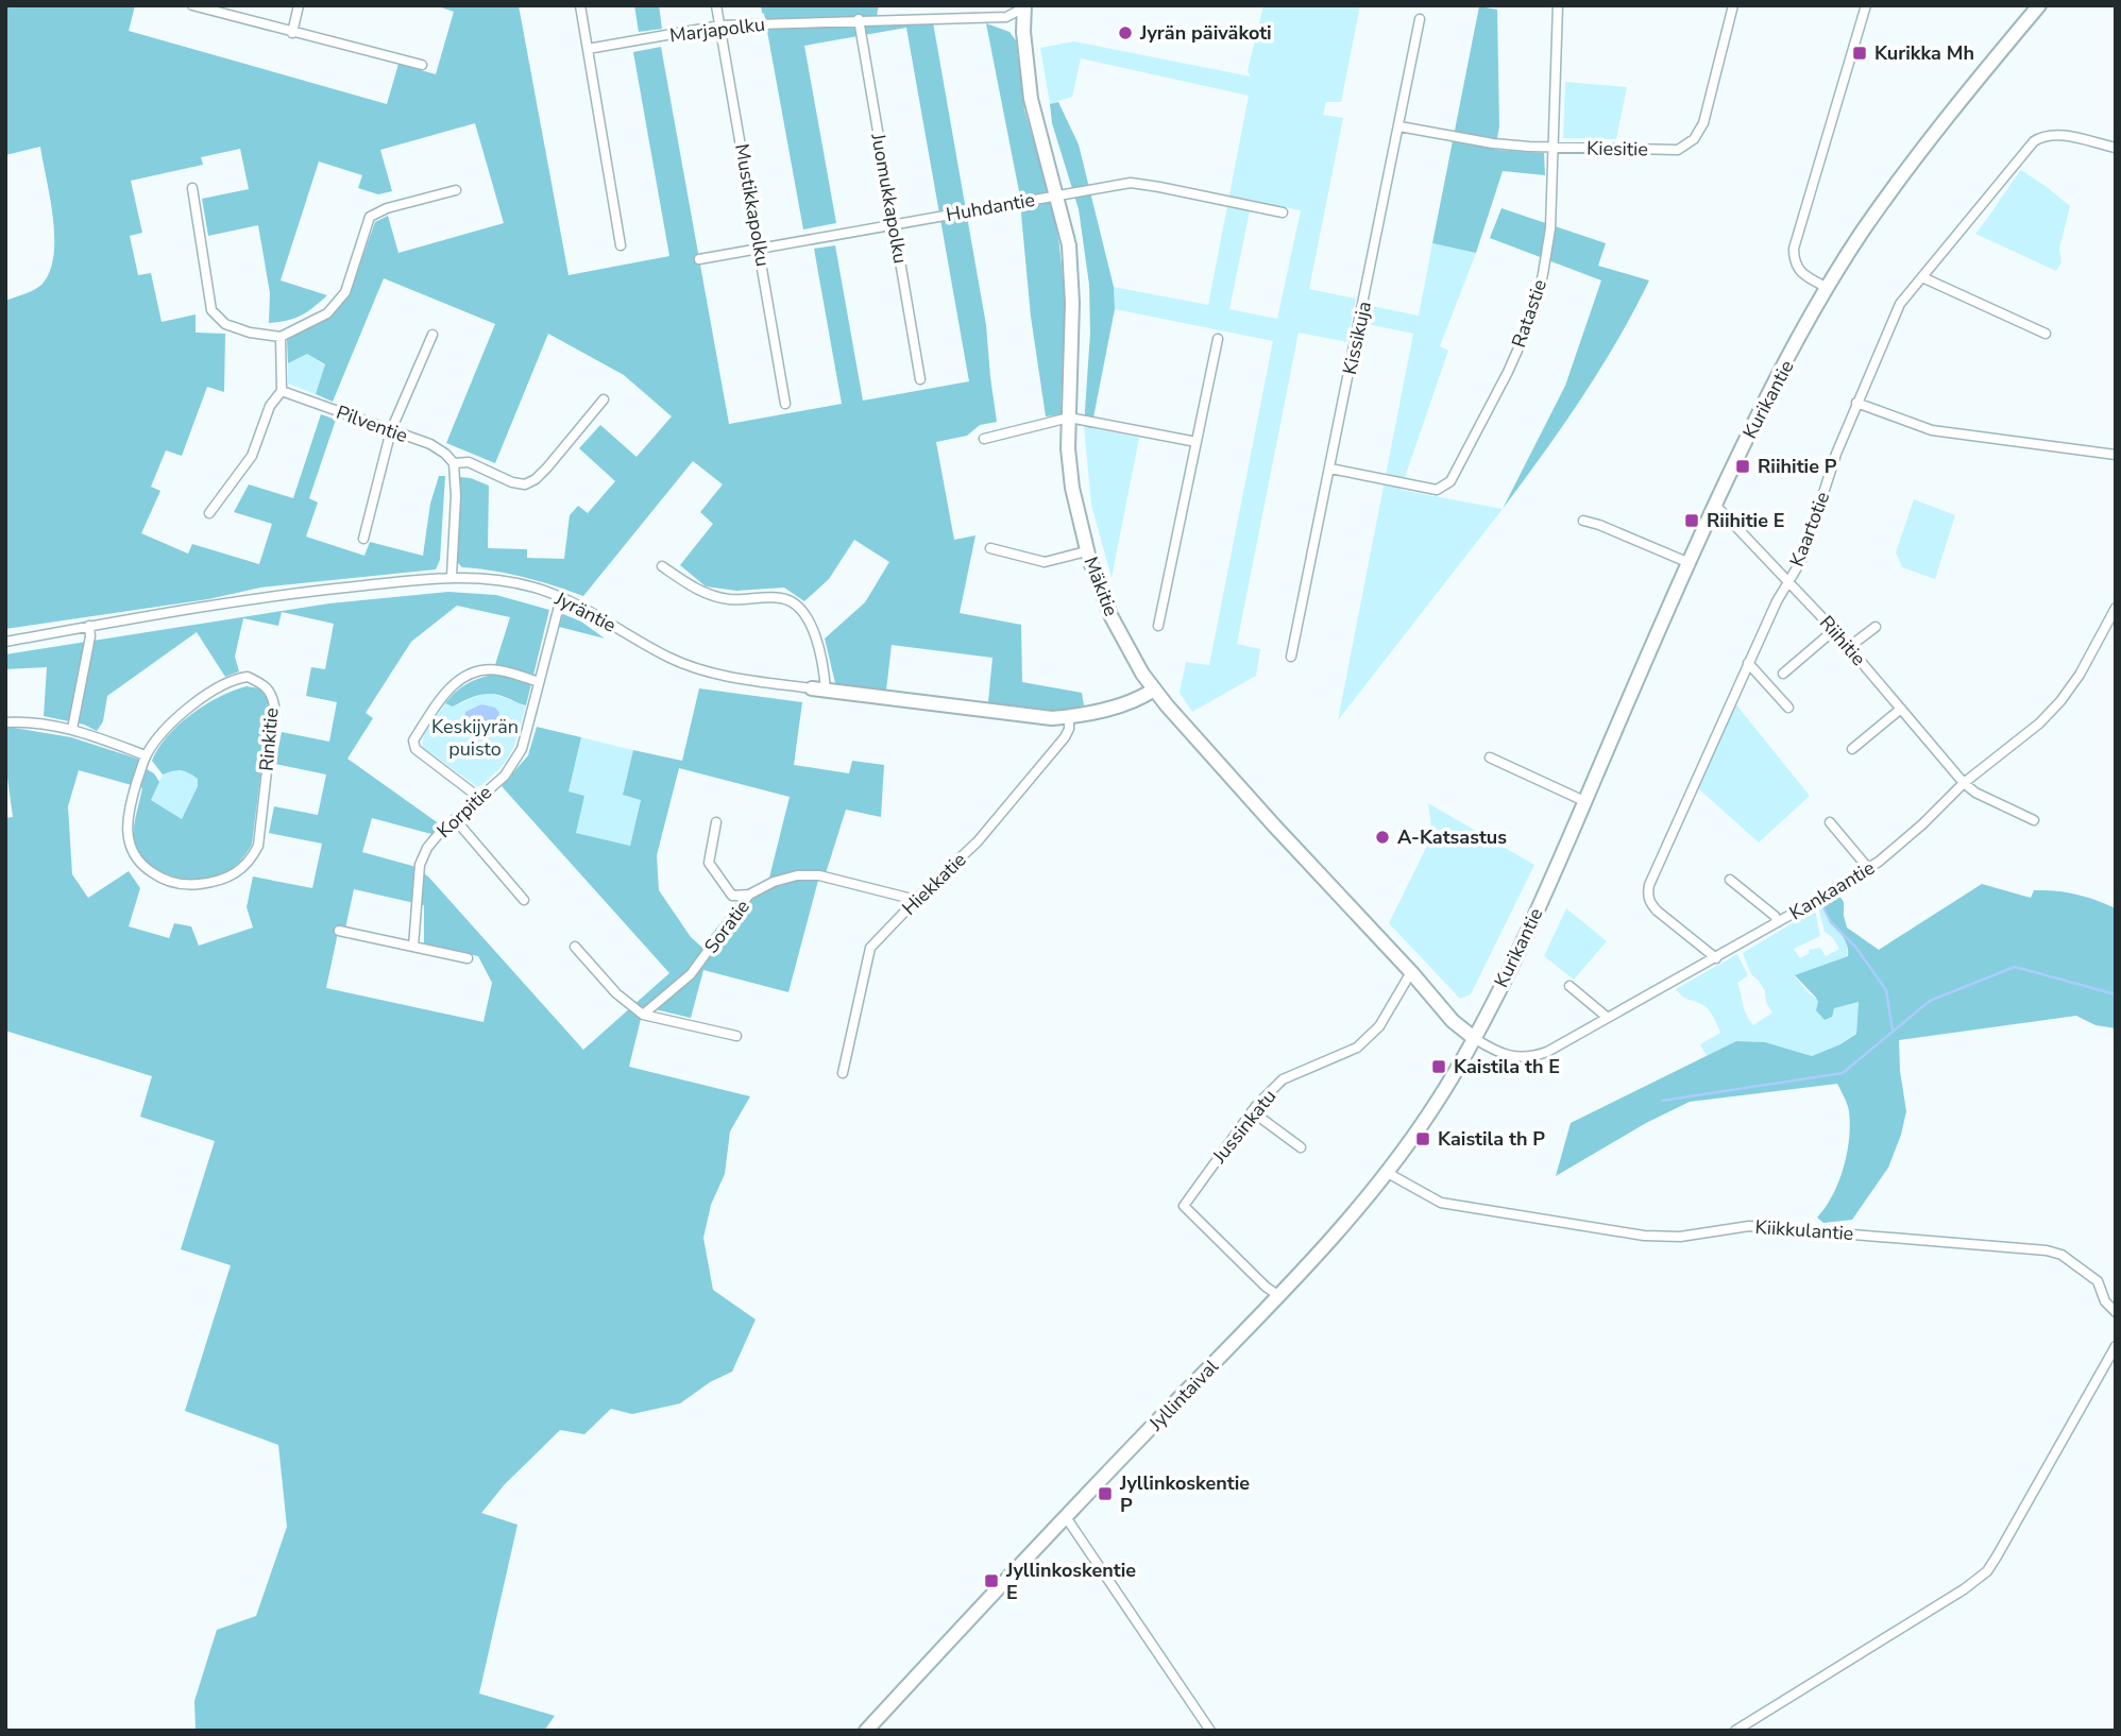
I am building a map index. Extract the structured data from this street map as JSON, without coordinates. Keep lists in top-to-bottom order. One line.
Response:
{"streets":{"street":["Marjapolku","Kiesitie","Juomukkapolku","Mustikkapolku","Huhdantie","Ratastie","Kissikuja","Kurikantie","Pilventie","Kaartotie","Mäkitie","Jyräntie","Riihitie","Rinkitie","Korpitie","Hiekkatie","Kankaantie","Soratie","Jussinkatu","Kiikkulantie","Jyllintaival"]},"crossings":[["Marjapolku","Juomukkapolku"],["Marjapolku","Mustikkapolku"],["Marjapolku","Mäkitie"],["Kiesitie","Ratastie"],["Kiesitie","Kissikuja"],["Juomukkapolku","Huhdantie"],["Mustikkapolku","Huhdantie"],["Huhdantie","Mäkitie"],["Ratastie","Kissikuja"],["Kurikantie","Mäkitie"],["Kurikantie","Riihitie"],["Kurikantie","Kankaantie"],["Kurikantie","Jyllintaival"],["Kaartotie","Riihitie"],["Kaartotie","Kankaantie"],["Mäkitie","Jyräntie"],["Mäkitie","Kankaantie"],["Mäkitie","Jussinkatu"],["Mäkitie","Jyllintaival"],["Jyräntie","Korpitie"],["Jyräntie","Hiekkatie"],["Riihitie","Kankaantie"],["Hiekkatie","Soratie"],["Kankaantie","Jyllintaival"],["Jussinkatu","Jyllintaival"],["Kiikkulantie","Jyllintaival"]],"parks":["Keskijyrän puisto"],"places":{"other":["Jyrän päiväkoti","A-Katsastus"],"transit":["Kurikka Mh","Riihitie P","Riihitie E","Kaistila th E","Kaistila th P","Jyllinkoskentie P","Jyllinkoskentie E"]}}
